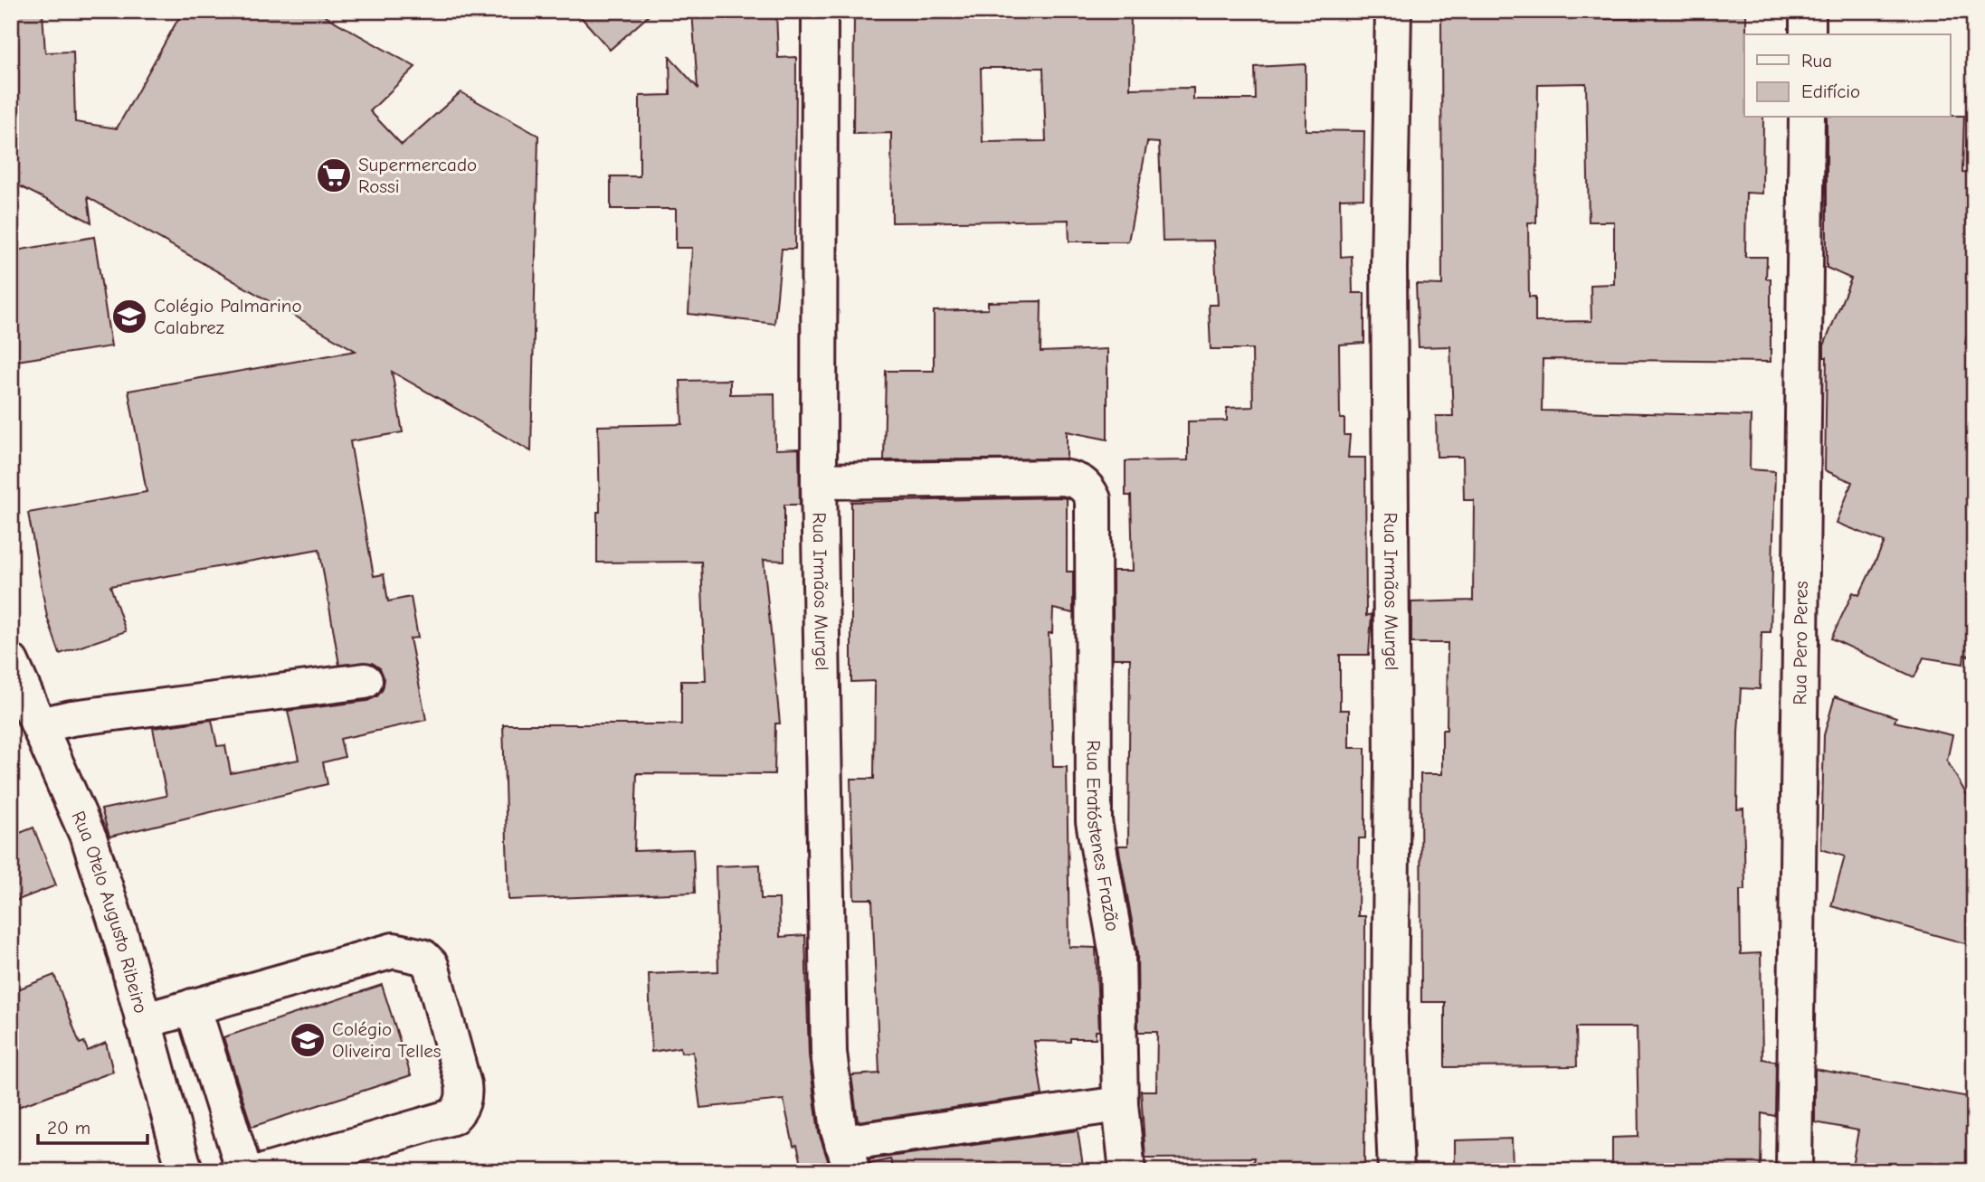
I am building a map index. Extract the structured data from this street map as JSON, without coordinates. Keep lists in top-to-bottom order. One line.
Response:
{"streets":{"street":["Rua Irmãos Murgel","Rua Pero Peres","Rua Eratóstenes Frazão","Rua Otelo Augusto Ribeiro"]},"crossings":[["Rua Irmãos Murgel","Rua Eratóstenes Frazão"]],"places":{"supermarket":["Supermercado Rossi"],"school or university":["Colégio Palmarino Calabrez","Colégio Oliveira Telles"]},"legend":["Rua","Edifício"],"scale_bar":"20 m"}
